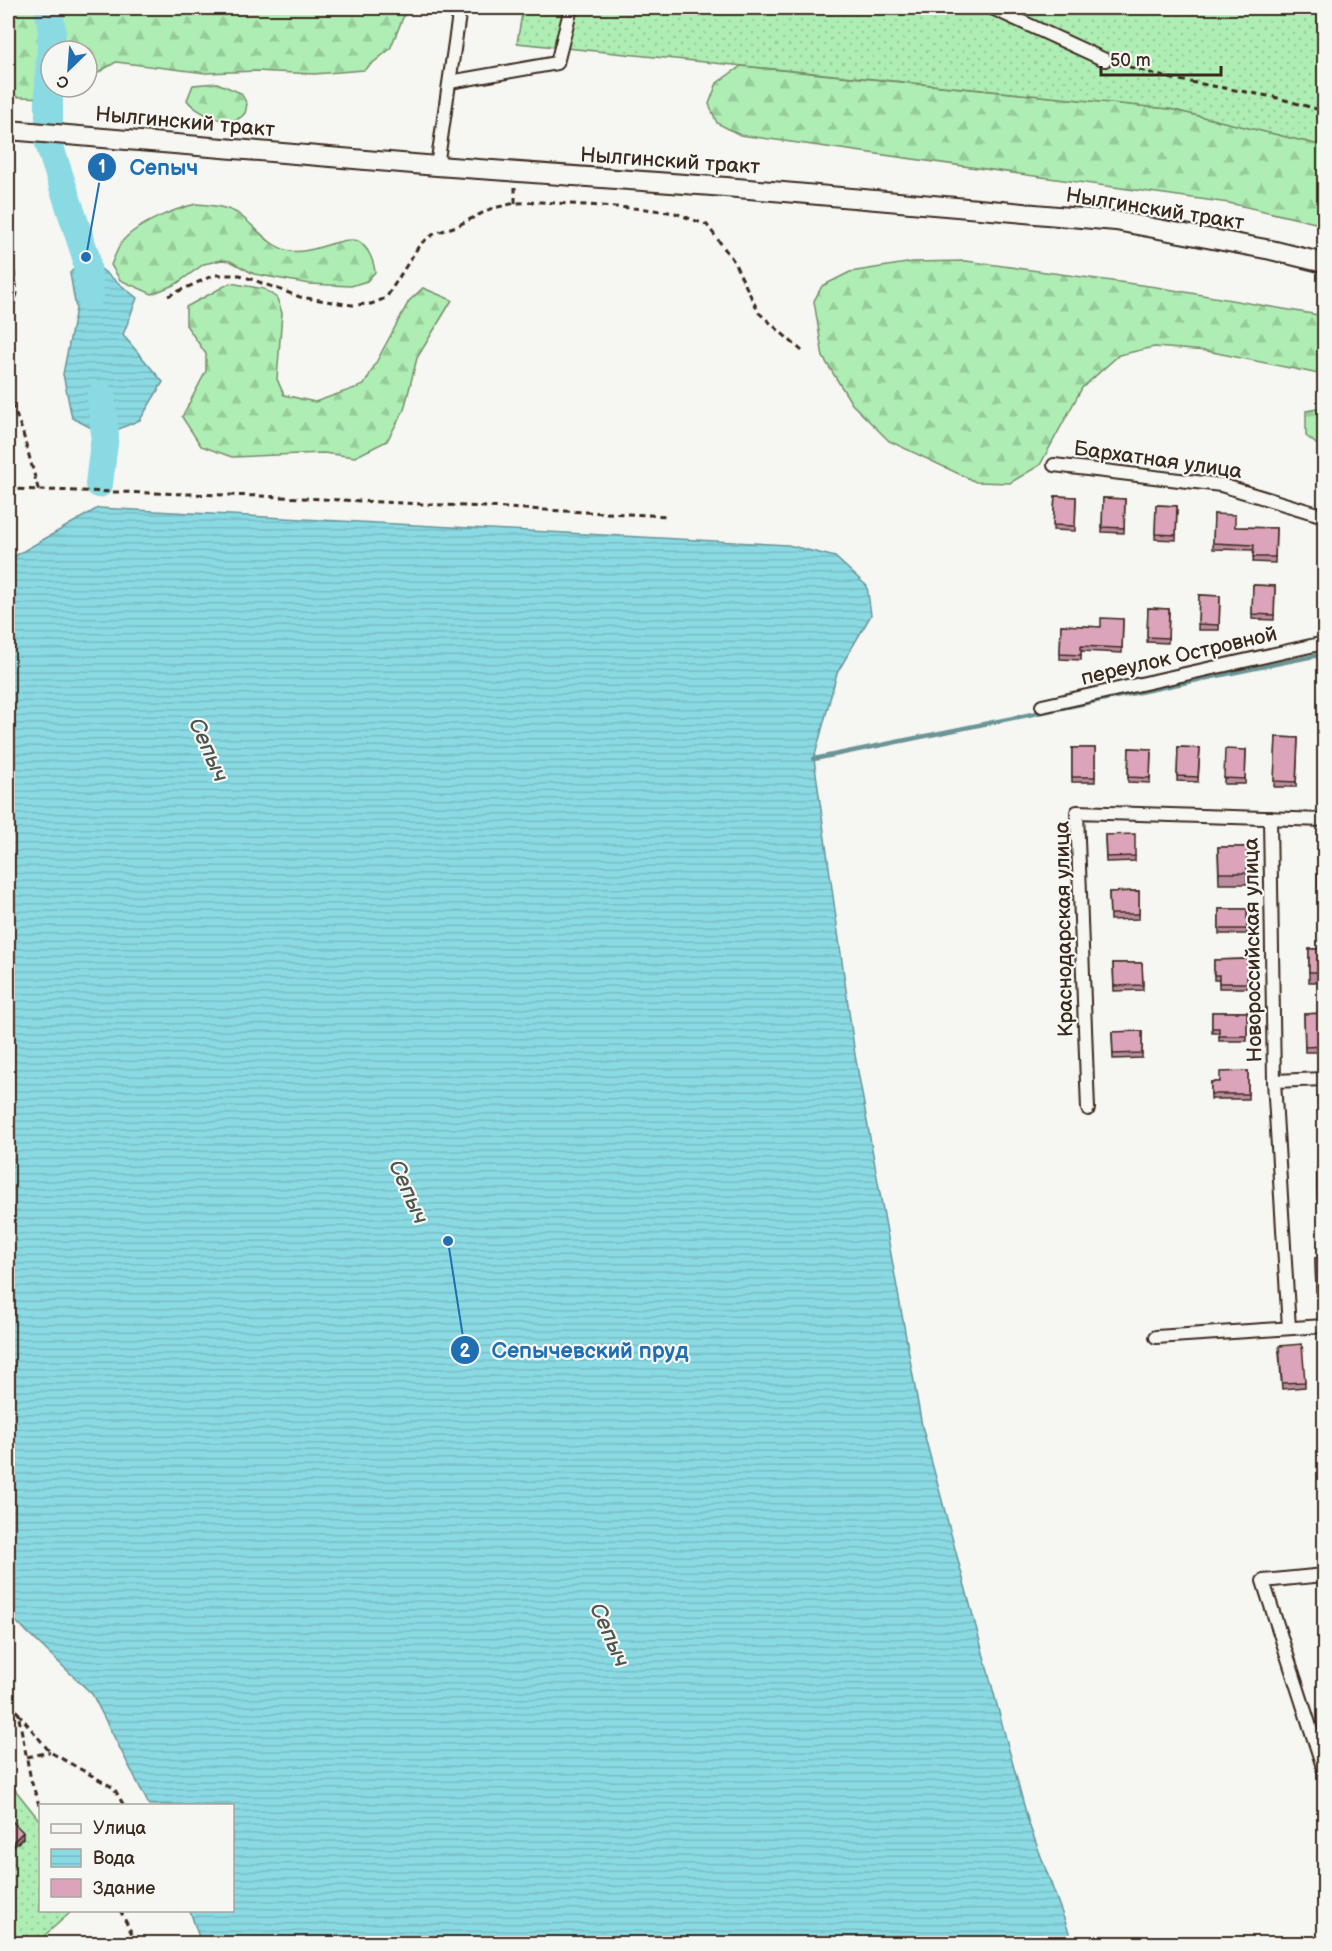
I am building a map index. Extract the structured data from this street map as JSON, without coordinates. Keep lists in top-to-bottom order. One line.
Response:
{"streets":{"main road":["Нылгинский тракт"],"street":["Бархатная улица","переулок Островной","Краснодарская улица","Новороссийская улица"]},"crossings":[["Краснодарская улица","Новороссийская улица"]],"water":["Сепыч"],"places":["Сепыч","Сепычевский пруд"],"legend":["Улица","Вода","Здание"],"scale_bar":"50 m","north":"bottom left"}
